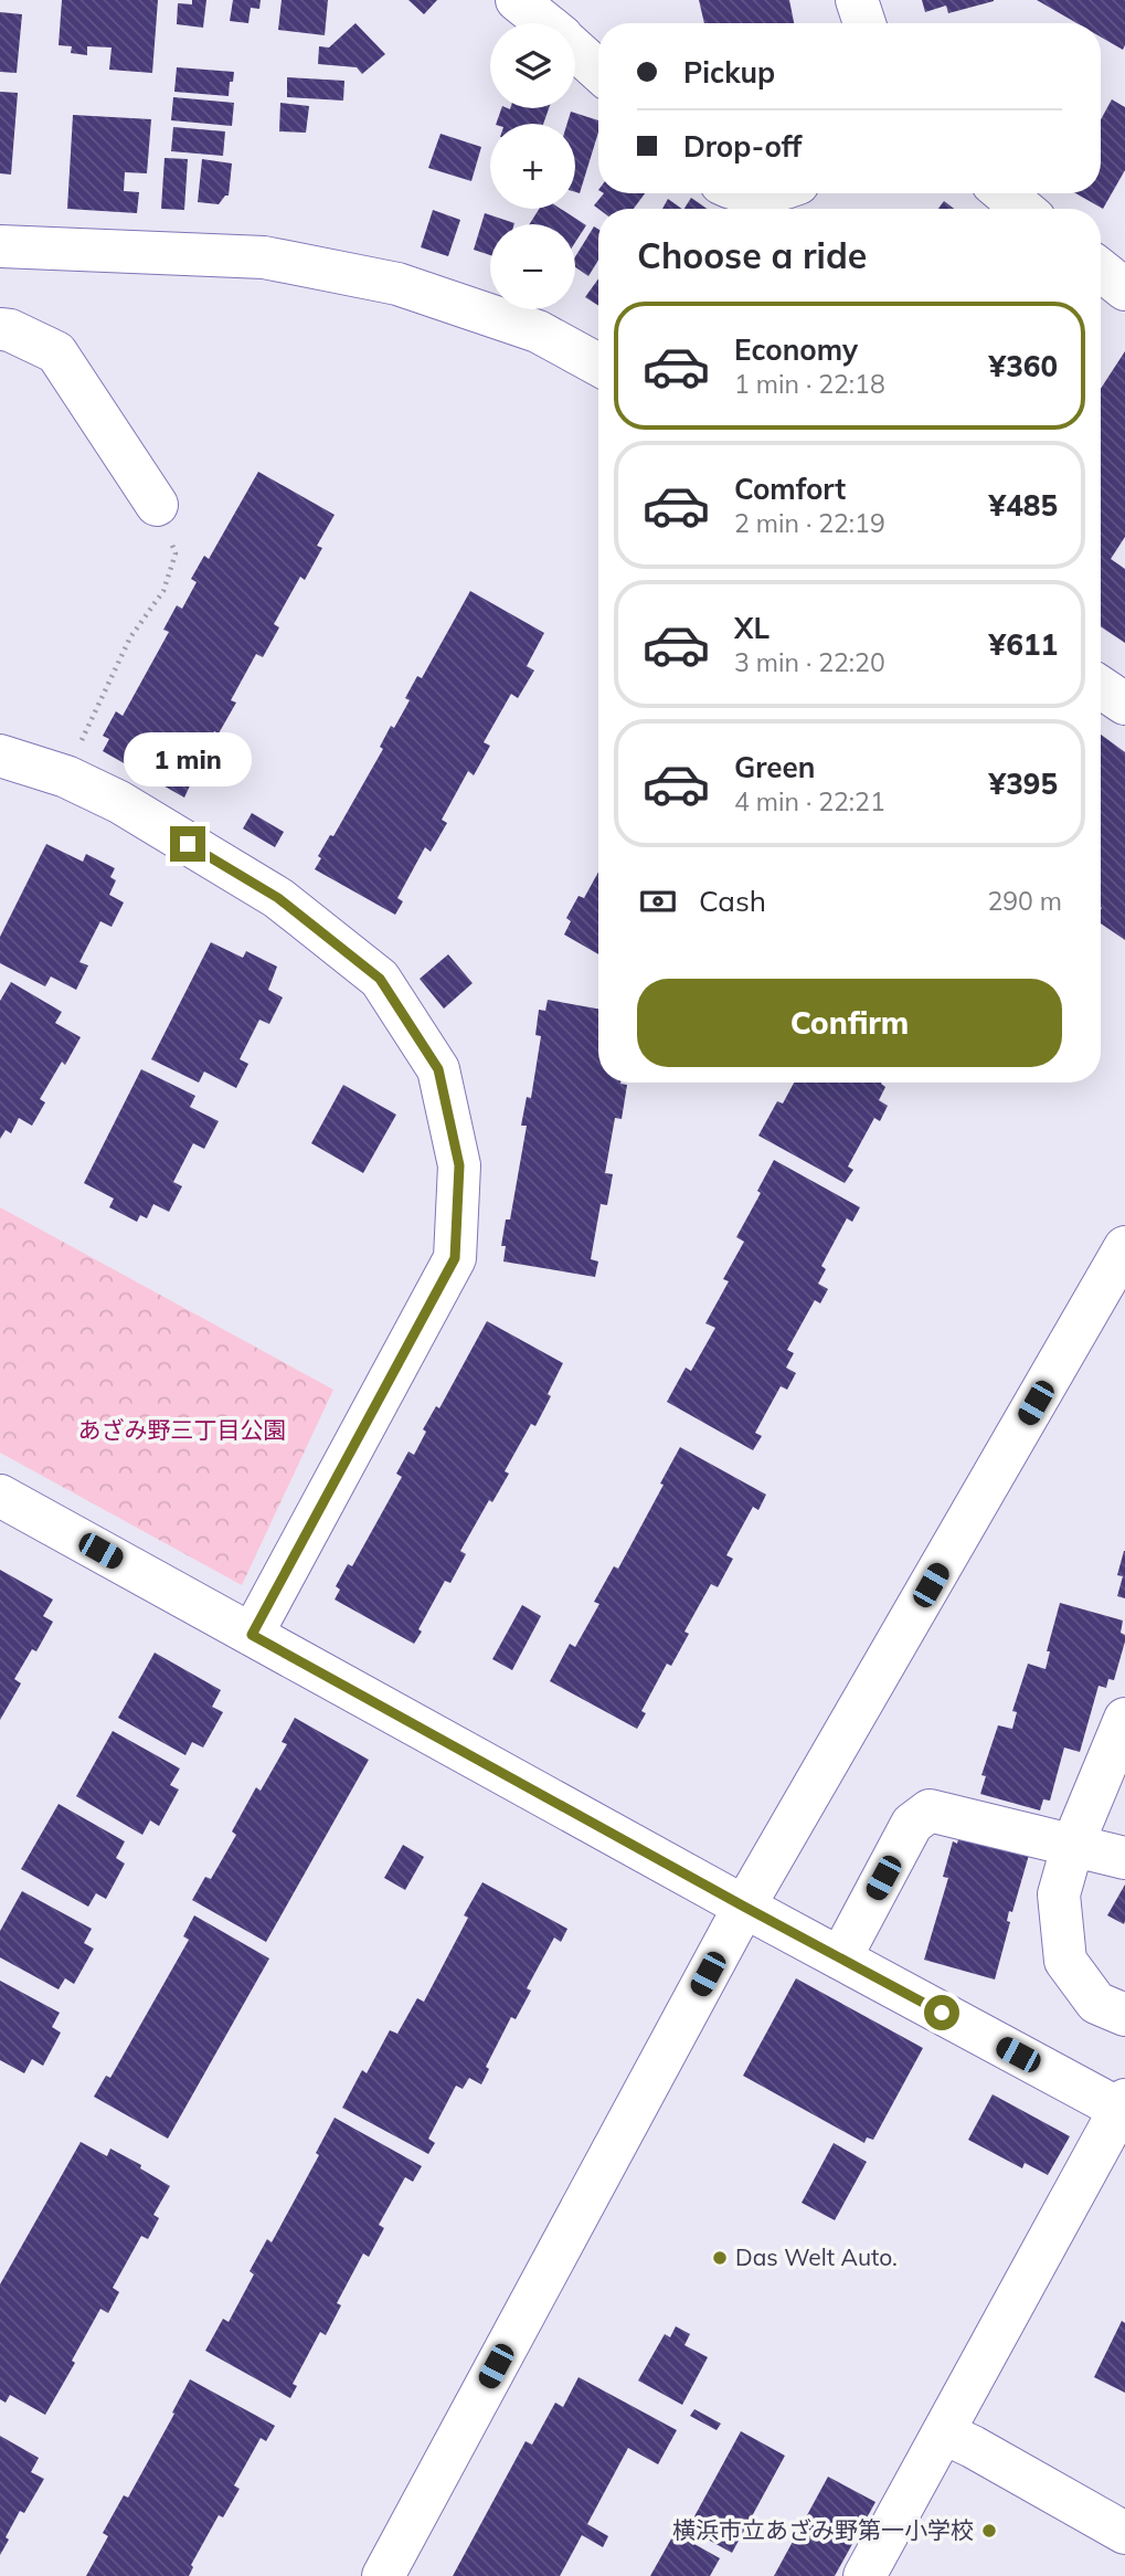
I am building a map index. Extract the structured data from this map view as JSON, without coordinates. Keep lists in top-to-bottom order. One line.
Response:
{"parks":["あざみ野三丁目公園"],"places":["Das Welt Auto.","横浜市立あざみ野第一小学校"],"page":{"map_buttons":["+","−"],"banner":["Pickup","Drop-off"],"heading":"Choose a ride","list":[{"name":"Economy","note":"1 min · 22:18","value":"¥360"},{"name":"Comfort","note":"2 min · 22:19","value":"¥485"},{"name":"XL","note":"3 min · 22:20","value":"¥611"},{"name":"Green","note":"4 min · 22:21","value":"¥395"}],"bubble":"1 min","pay":["Cash","290 m"],"buttons":"Confirm"}}
